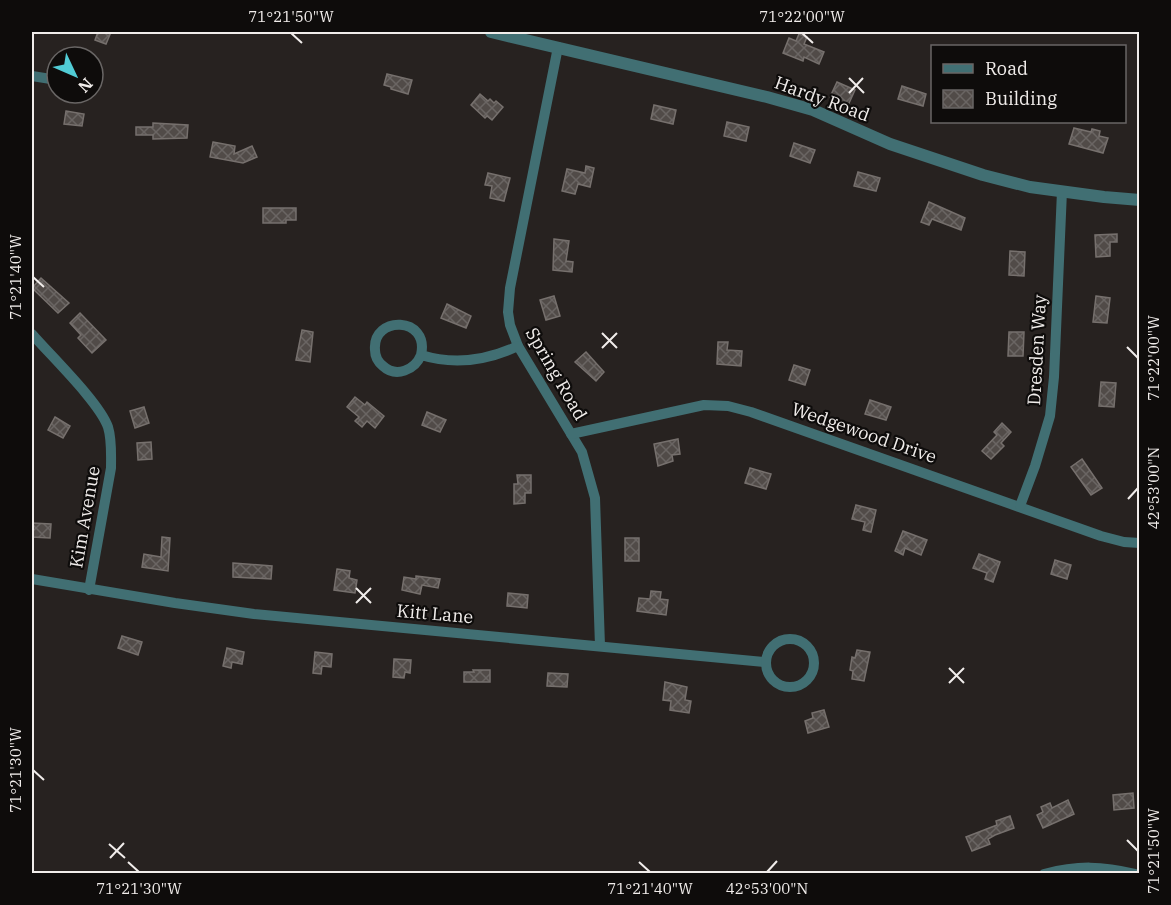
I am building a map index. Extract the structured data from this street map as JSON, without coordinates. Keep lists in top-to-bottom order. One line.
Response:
{"streets":{"street":["Hardy Road","Dresden Way","Spring Road","Wedgewood Drive","Kim Avenue","Kitt Lane"]},"crossings":[["Hardy Road","Dresden Way"],["Hardy Road","Spring Road"],["Dresden Way","Wedgewood Drive"],["Spring Road","Wedgewood Drive"],["Spring Road","Kitt Lane"],["Kim Avenue","Kitt Lane"]],"legend":["Road","Building"],"north":"bottom right","coordinates":["71°21'50\"W","71°22'00\"W","71°21'40\"W","42°53'00\"N","71°21'30\"W"]}
